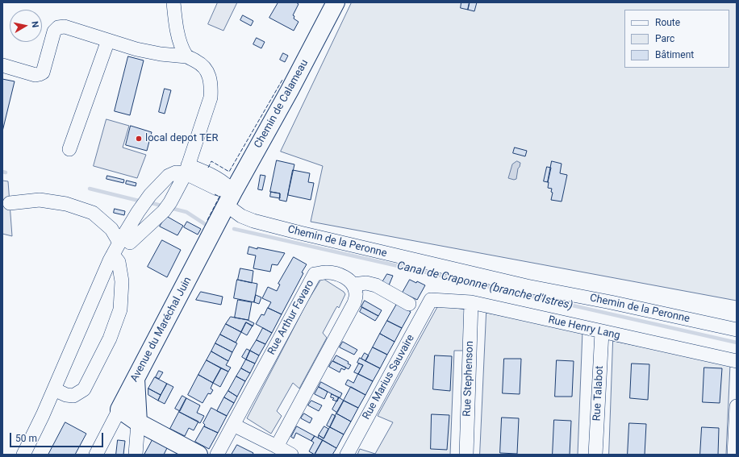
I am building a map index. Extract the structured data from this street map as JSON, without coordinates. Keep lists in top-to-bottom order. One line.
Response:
{"streets":{"main road":["Chemin de Calameau","Avenue du Maréchal Juin"],"street":["Chemin de la Peronne","Rue Arthur Favaro","Rue Henry Lang","Rue Marius Sauvaire","Rue Stephenson","Rue Talabot"]},"crossings":[["Chemin de Calameau","Chemin de la Peronne"],["Chemin de Calameau","Avenue du Maréchal Juin"],["Chemin de la Peronne","Avenue du Maréchal Juin"],["Rue Henry Lang","Rue Marius Sauvaire"],["Rue Henry Lang","Rue Stephenson"],["Rue Henry Lang","Rue Talabot"]],"water":["Canal de Craponne (branche d'Istres)"],"places":["local depot TER"],"legend":["Route","Parc","Bâtiment"],"scale_bar":"50 m","north":"right"}
